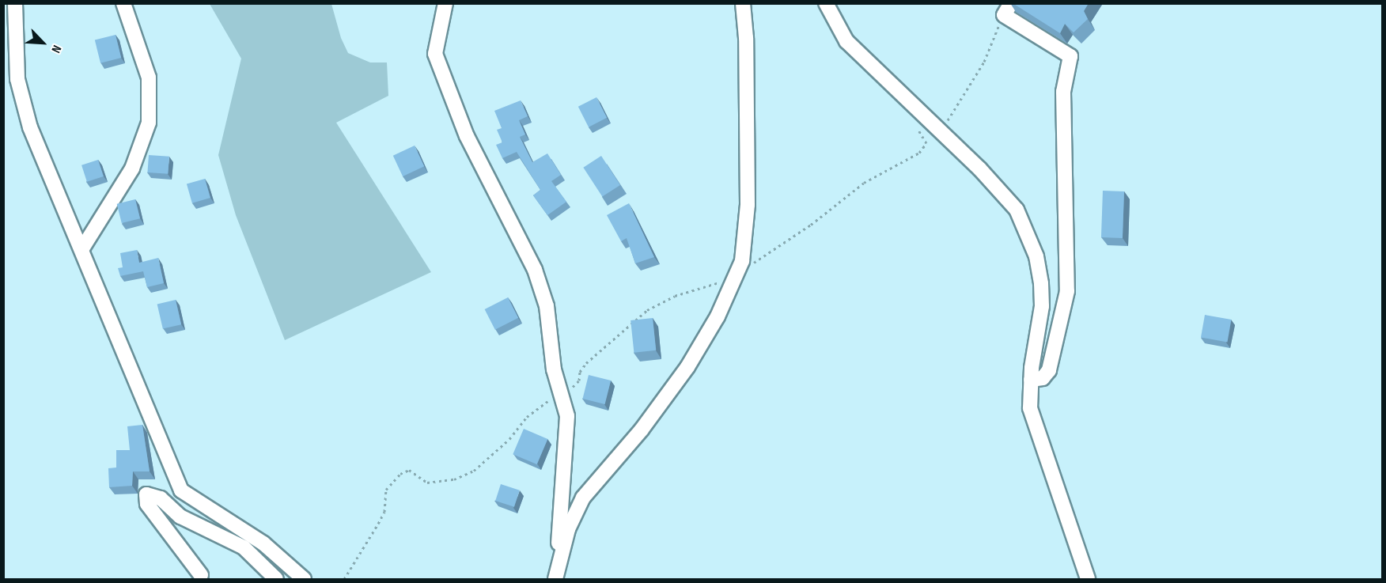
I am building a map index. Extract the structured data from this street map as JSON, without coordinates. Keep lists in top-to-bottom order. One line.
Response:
{"north":"bottom right"}
